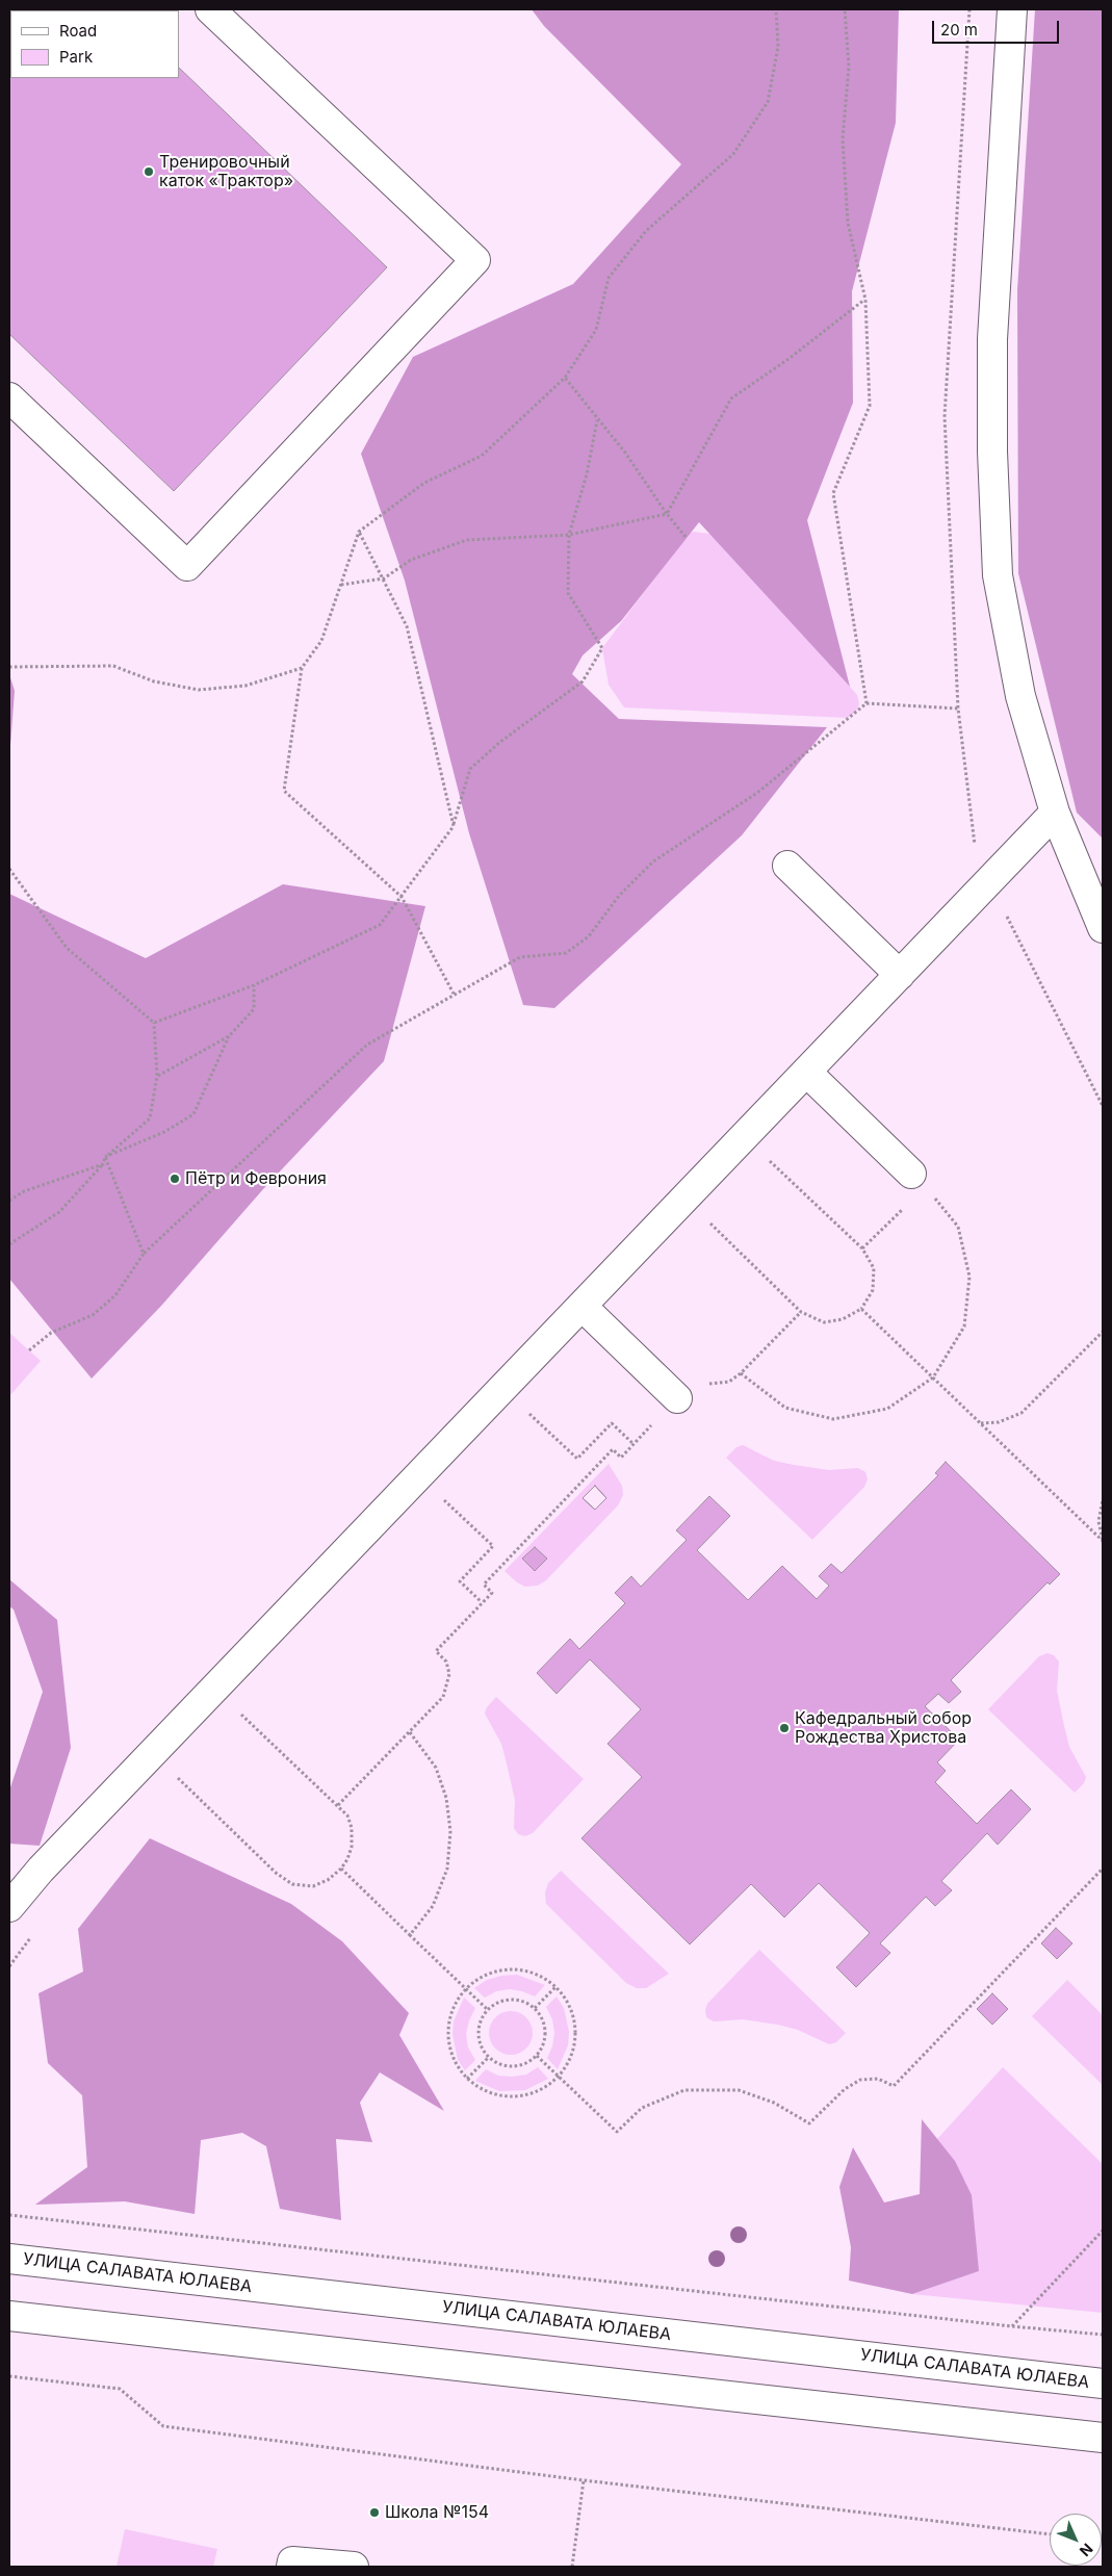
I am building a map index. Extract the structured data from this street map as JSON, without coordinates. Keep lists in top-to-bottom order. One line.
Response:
{"streets":{"main road":["УЛИЦА САЛАВАТА ЮЛАЕВА"]},"places":["Тренировочный каток «Трактор»","Пётр и Феврония","Кафедральный собор Рождества Христова","Школа №154"],"legend":["Road","Park"],"scale_bar":"20 m","north":"bottom right"}
